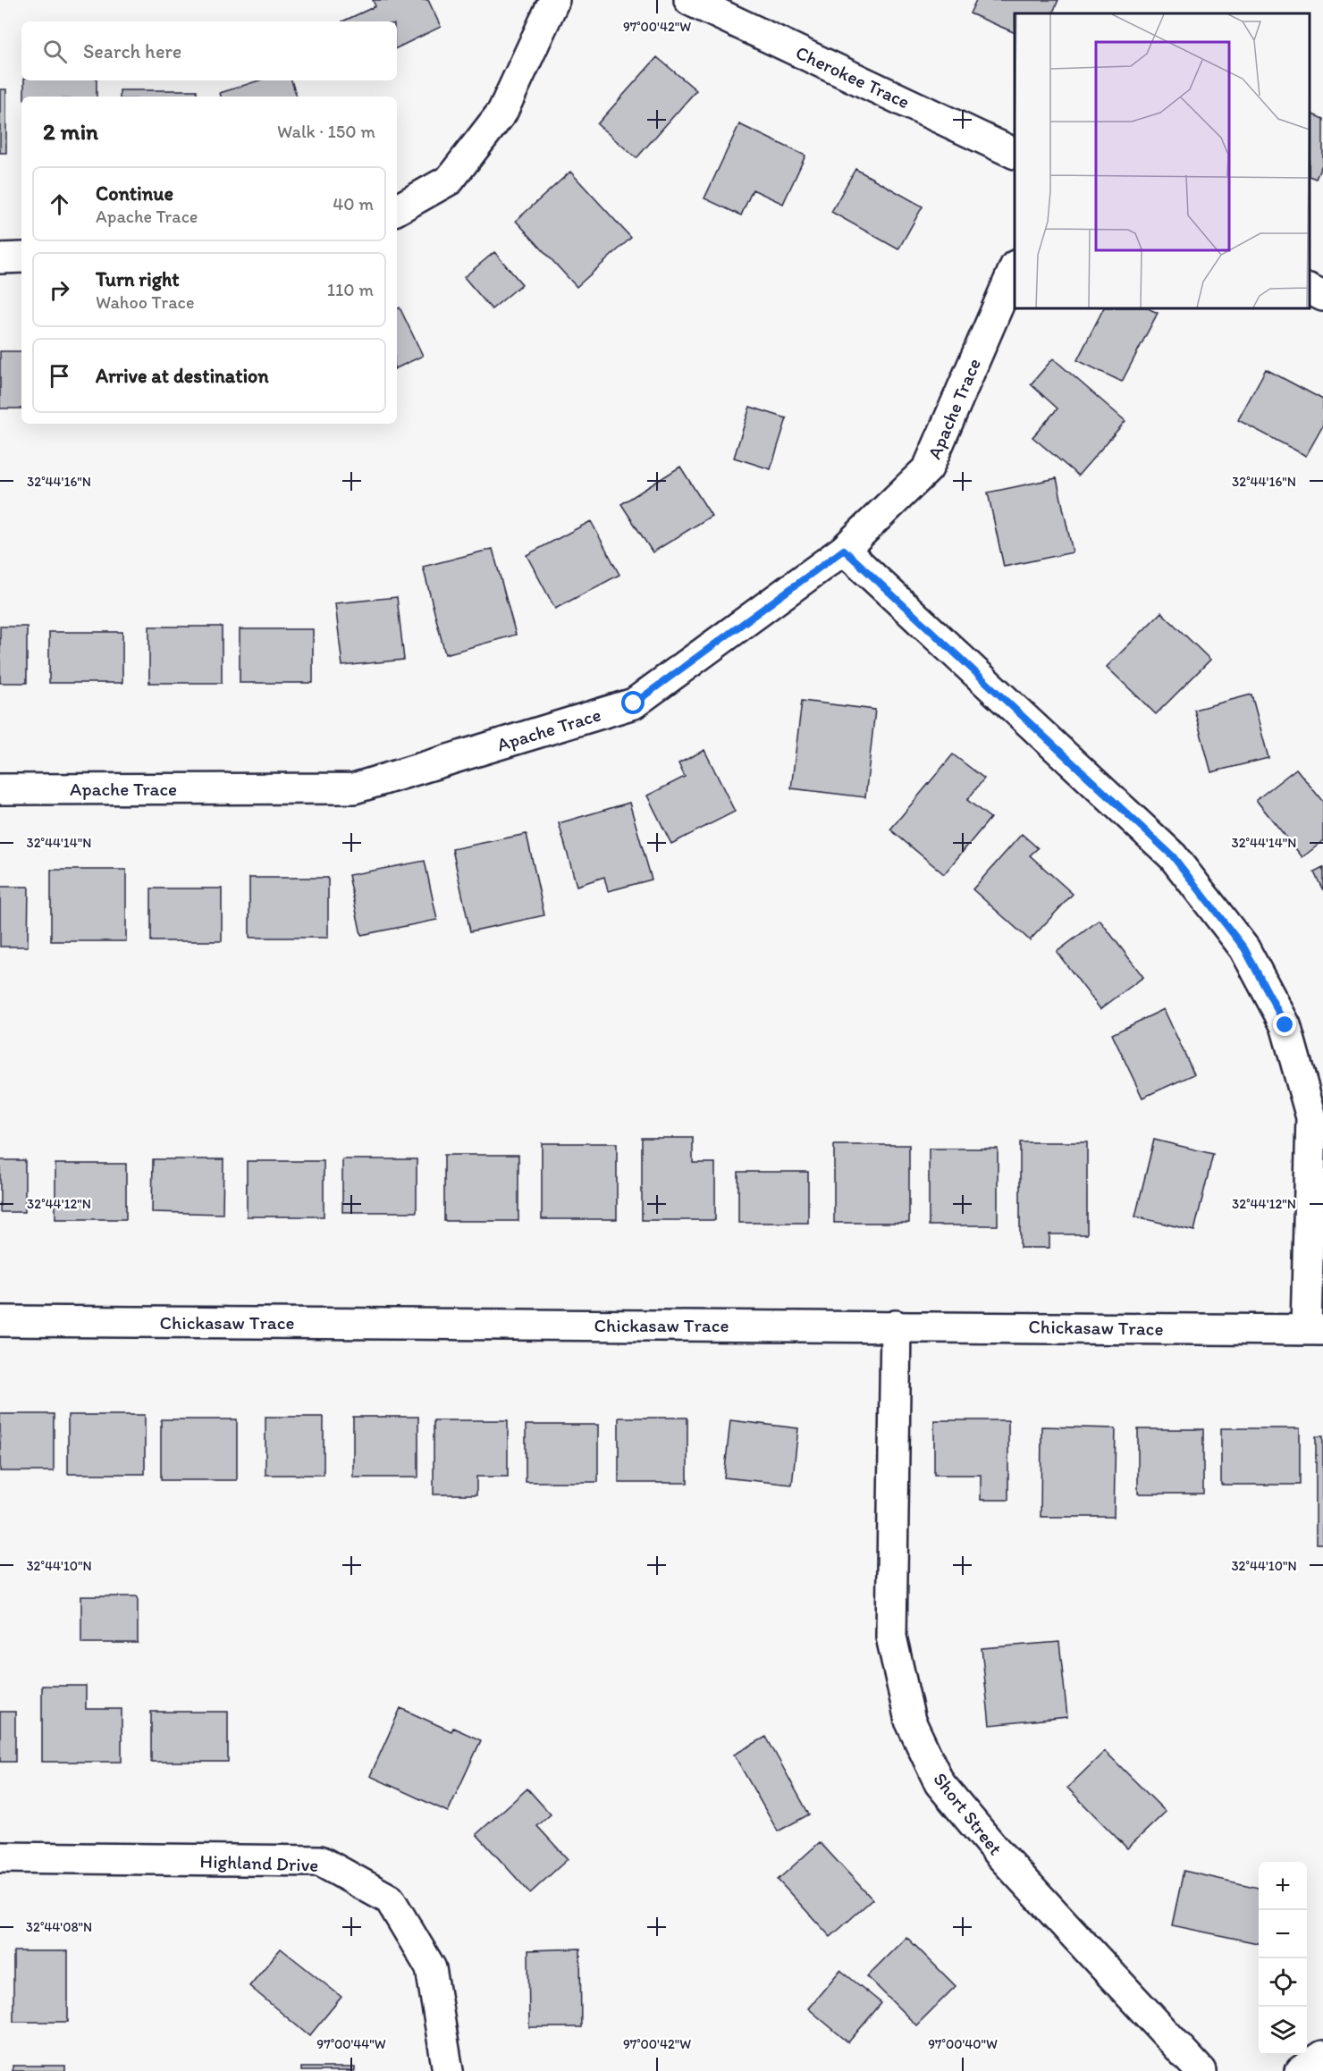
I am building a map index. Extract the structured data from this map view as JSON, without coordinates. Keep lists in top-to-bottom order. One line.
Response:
{"streets":{"street":["Cherokee Trace","Apache Trace","Chickasaw Trace","Short Street","Highland Drive"]},"crossings":[["Chickasaw Trace","Short Street"]],"page":{"search":"Search here","heading":["2 min","Walk · 150 m"],"list":[["Continue","Apache Trace","40 m"],["Turn right","Wahoo Trace","110 m"],"Arrive at destination"],"map_buttons":["+","−"]},"coordinates":["97°00'42\"W","32°44'16\"N","32°44'14\"N","32°44'12\"N","32°44'10\"N","32°44'08\"N","97°00'44\"W","97°00'40\"W"]}
